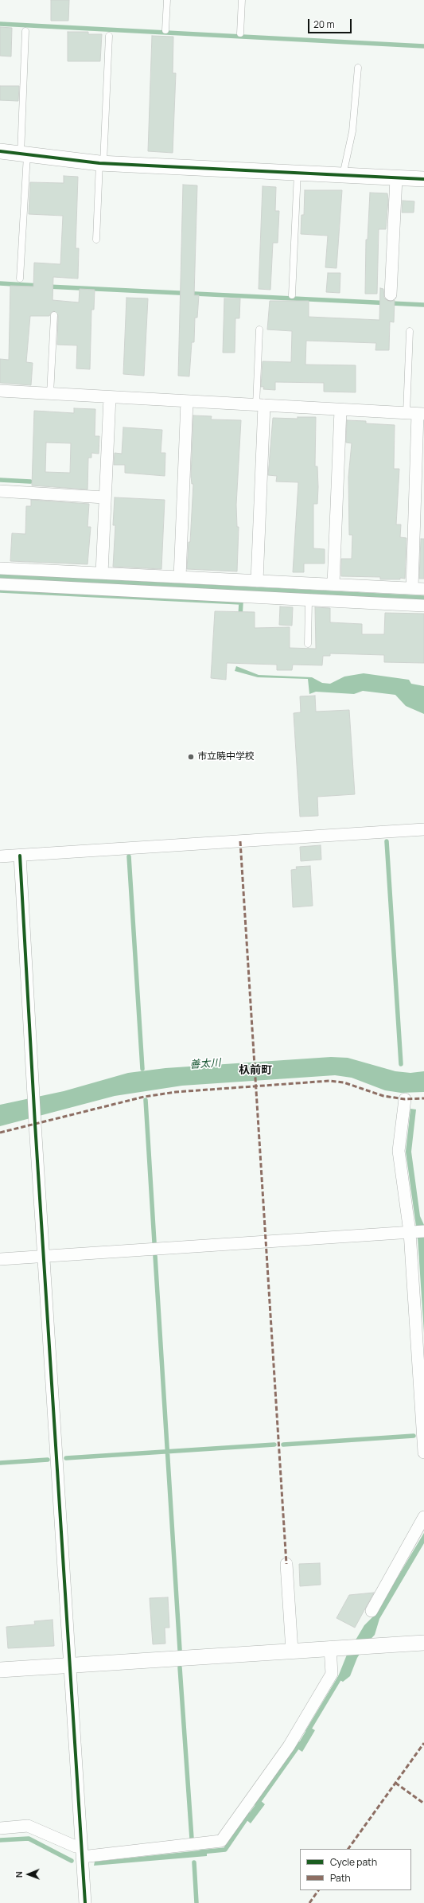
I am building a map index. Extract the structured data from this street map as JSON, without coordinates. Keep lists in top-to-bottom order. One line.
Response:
{"districts":["杁前町"],"water":["善太川"],"places":["市立暁中学校"],"legend":["Cycle path","Path"],"scale_bar":"20 m","north":"left"}
